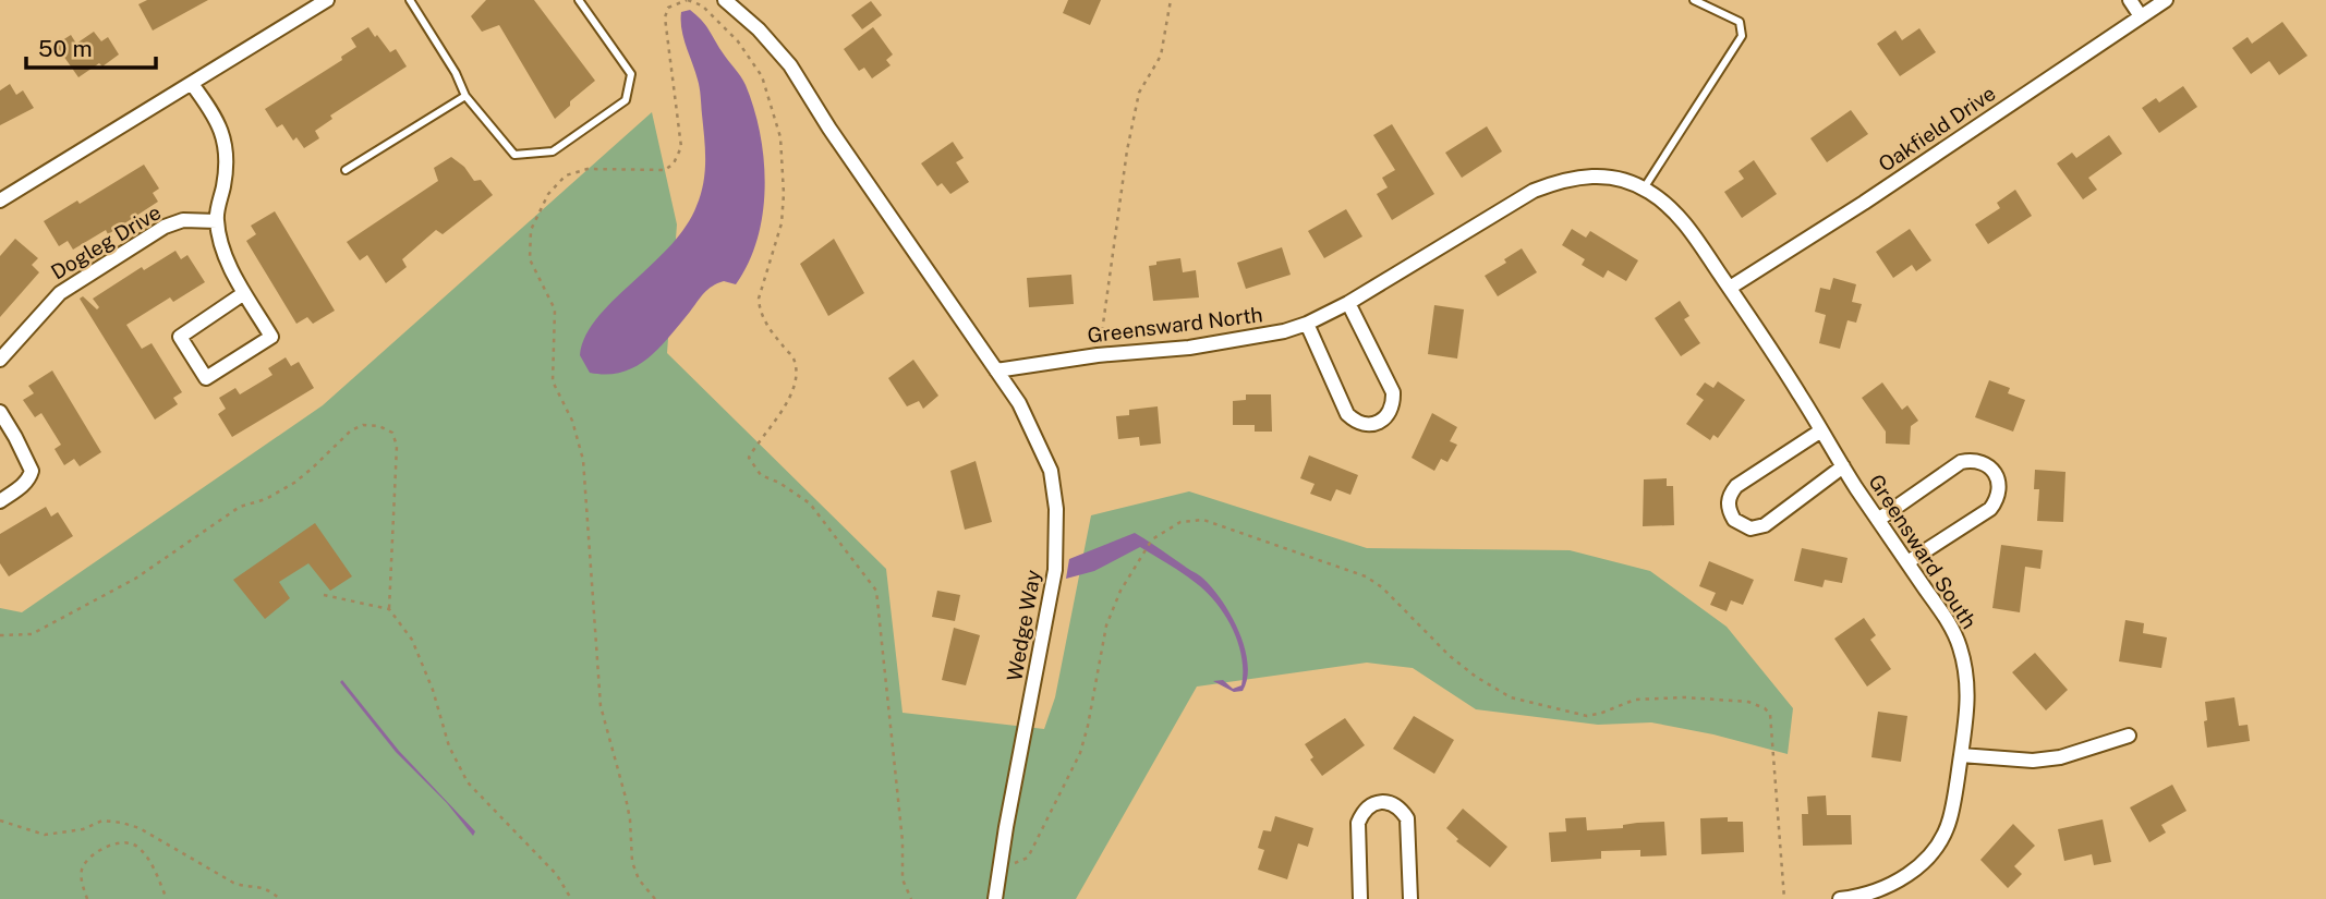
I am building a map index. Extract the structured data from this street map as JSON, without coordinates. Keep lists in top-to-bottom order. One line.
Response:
{"streets":{"street":["Oakfield Drive","Dogleg Drive","Greensward North","Greensward South","Wedge Way"]},"crossings":[["Oakfield Drive","Greensward North"],["Oakfield Drive","Greensward South"],["Greensward North","Greensward South"],["Greensward North","Wedge Way"]],"scale_bar":"50 m"}
